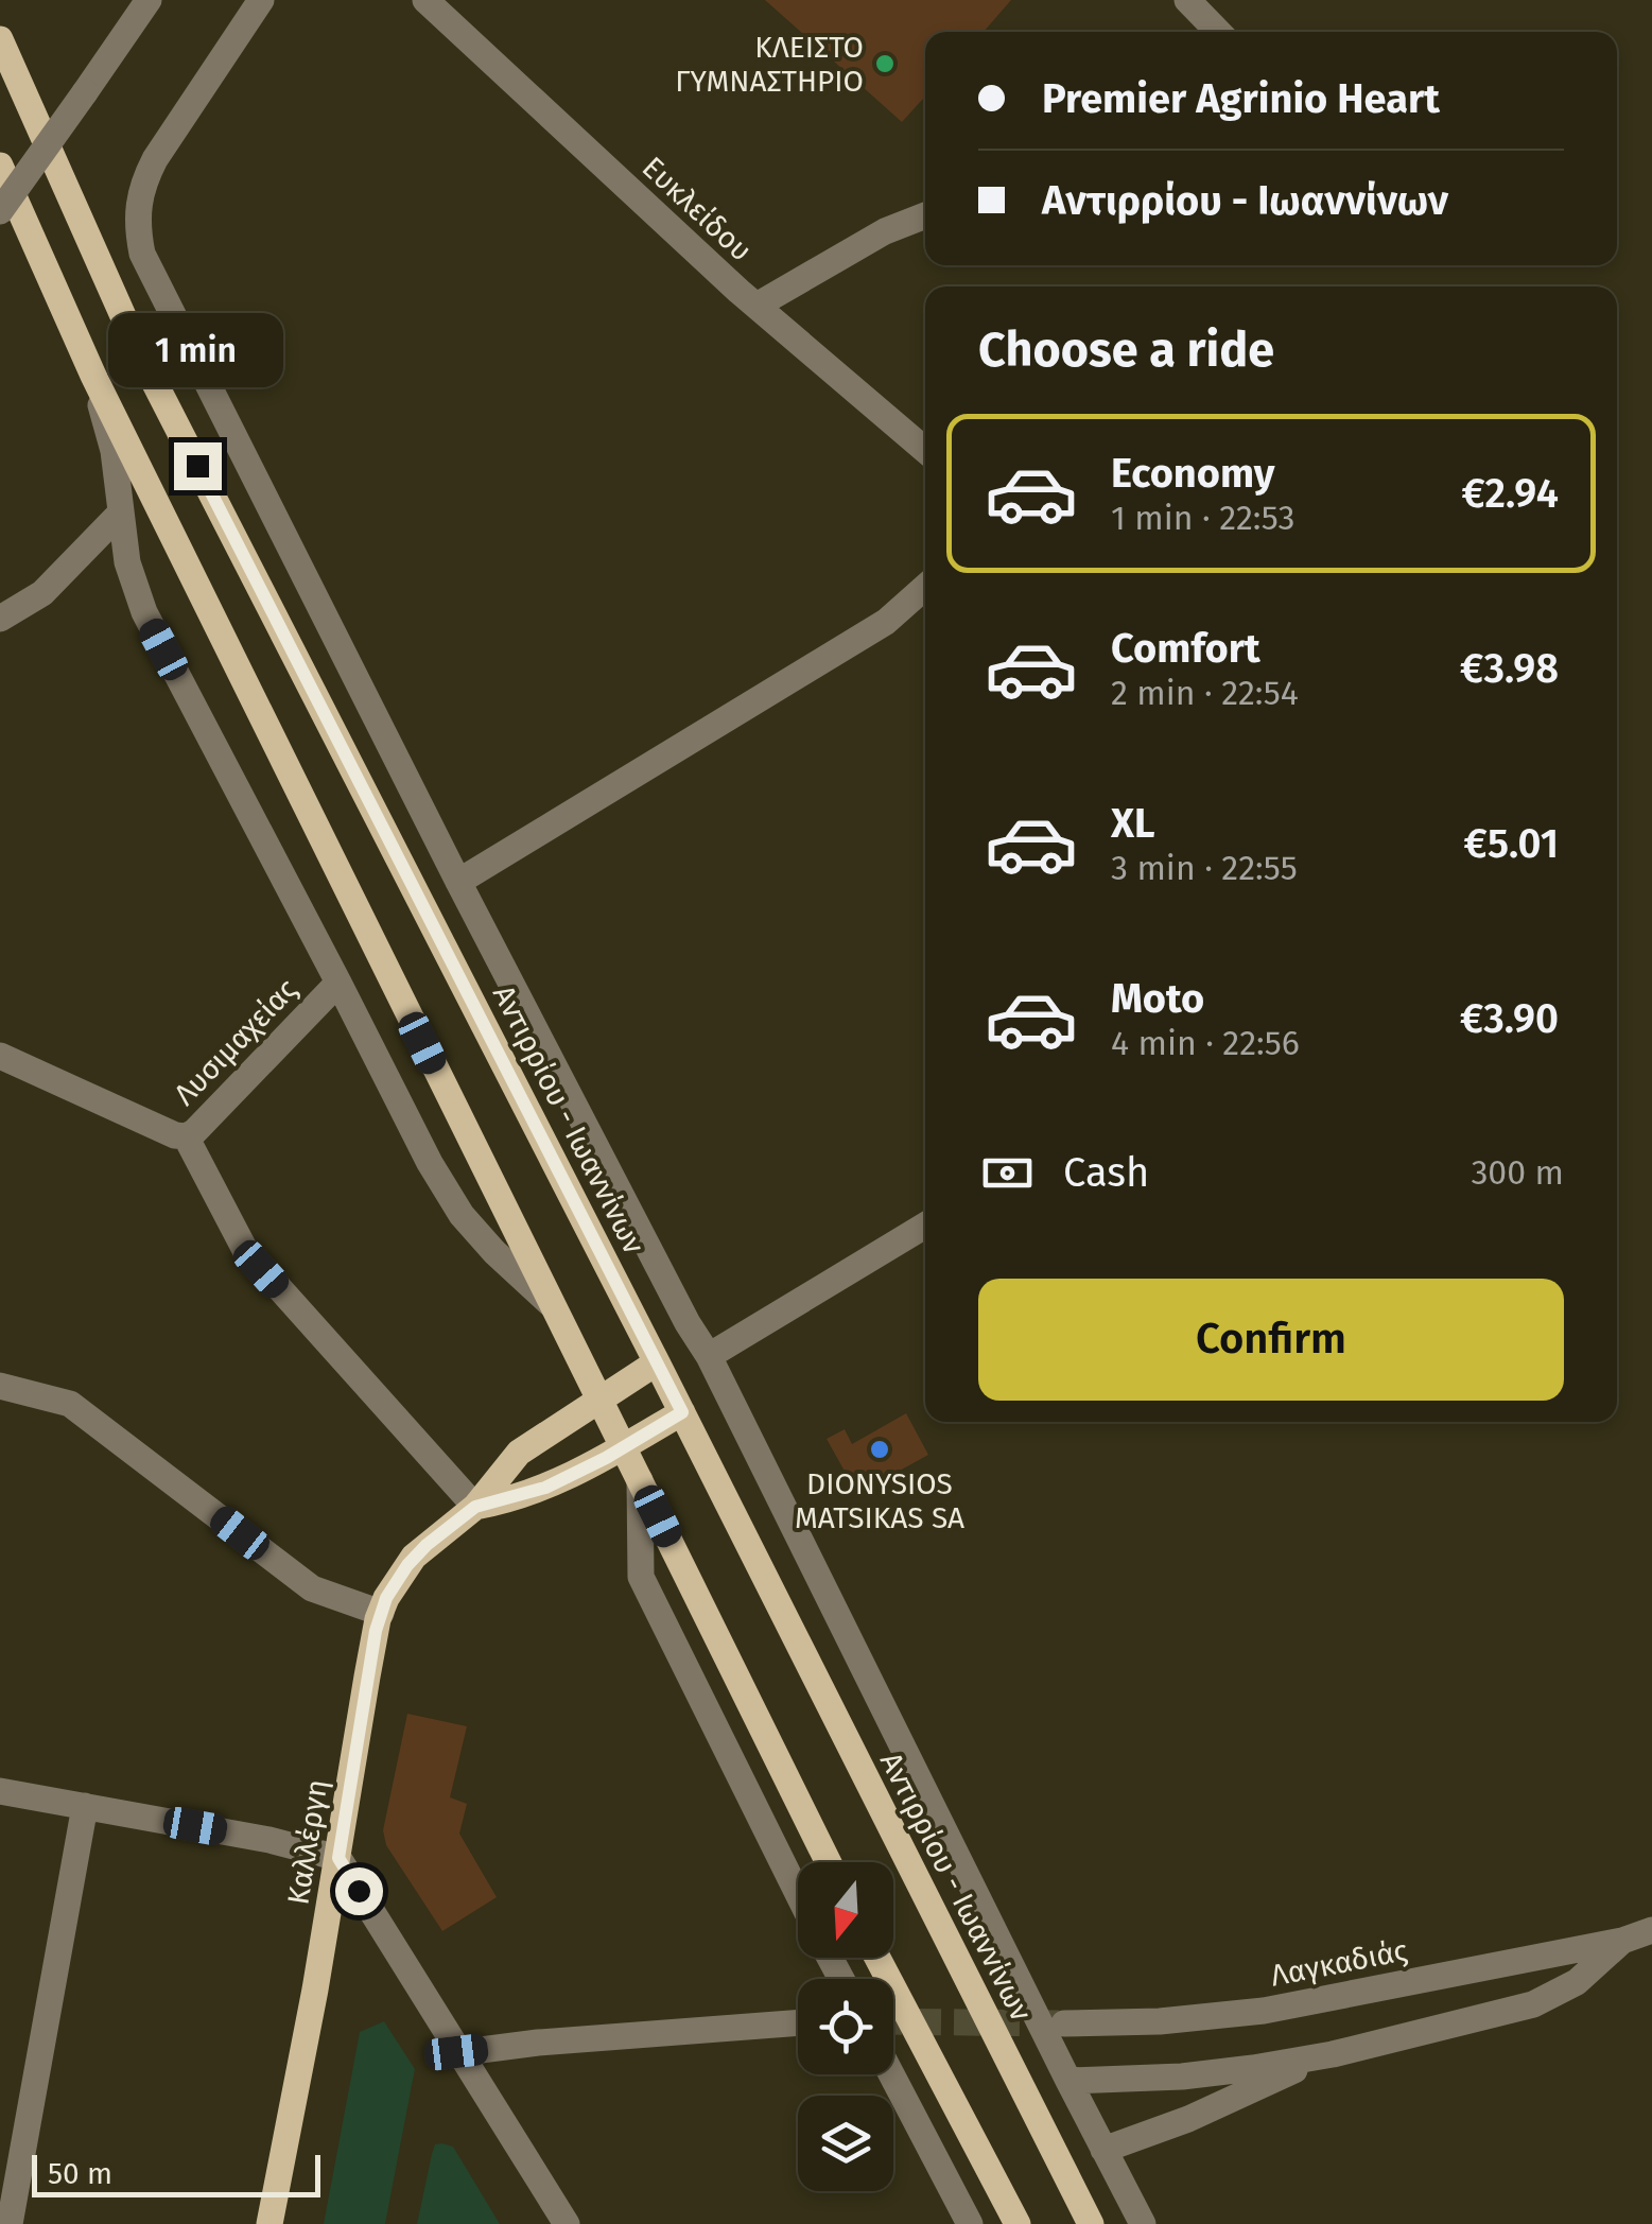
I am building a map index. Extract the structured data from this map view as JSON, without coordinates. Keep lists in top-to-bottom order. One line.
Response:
{"streets":{"main road":["Αντιρρίου - Ιωαννίνων","Καλλέργη"],"street":["Ευκλείδου","Λυσιμαχείας","Λαγκαδιάς"]},"crossings":[["Αντιρρίου - Ιωαννίνων","Καλλέργη"]],"places":["ΚΛΕΙΣΤΟ ΓΥΜΝΑΣΤΗΡΙΟ","DIONYSIOS MATSIKAS SA"],"scale_bar":"50 m","north":"bottom","page":{"banner":["Premier Agrinio Heart","Αντιρρίου - Ιωαννίνων"],"heading":"Choose a ride","bubble":"1 min","list":[{"name":"Economy","note":"1 min · 22:53","value":"€2.94"},{"name":"Comfort","note":"2 min · 22:54","value":"€3.98"},{"name":"XL","note":"3 min · 22:55","value":"€5.01"},{"name":"Moto","note":"4 min · 22:56","value":"€3.90"}],"pay":["Cash","300 m"],"buttons":"Confirm","scale":"50 m"}}
